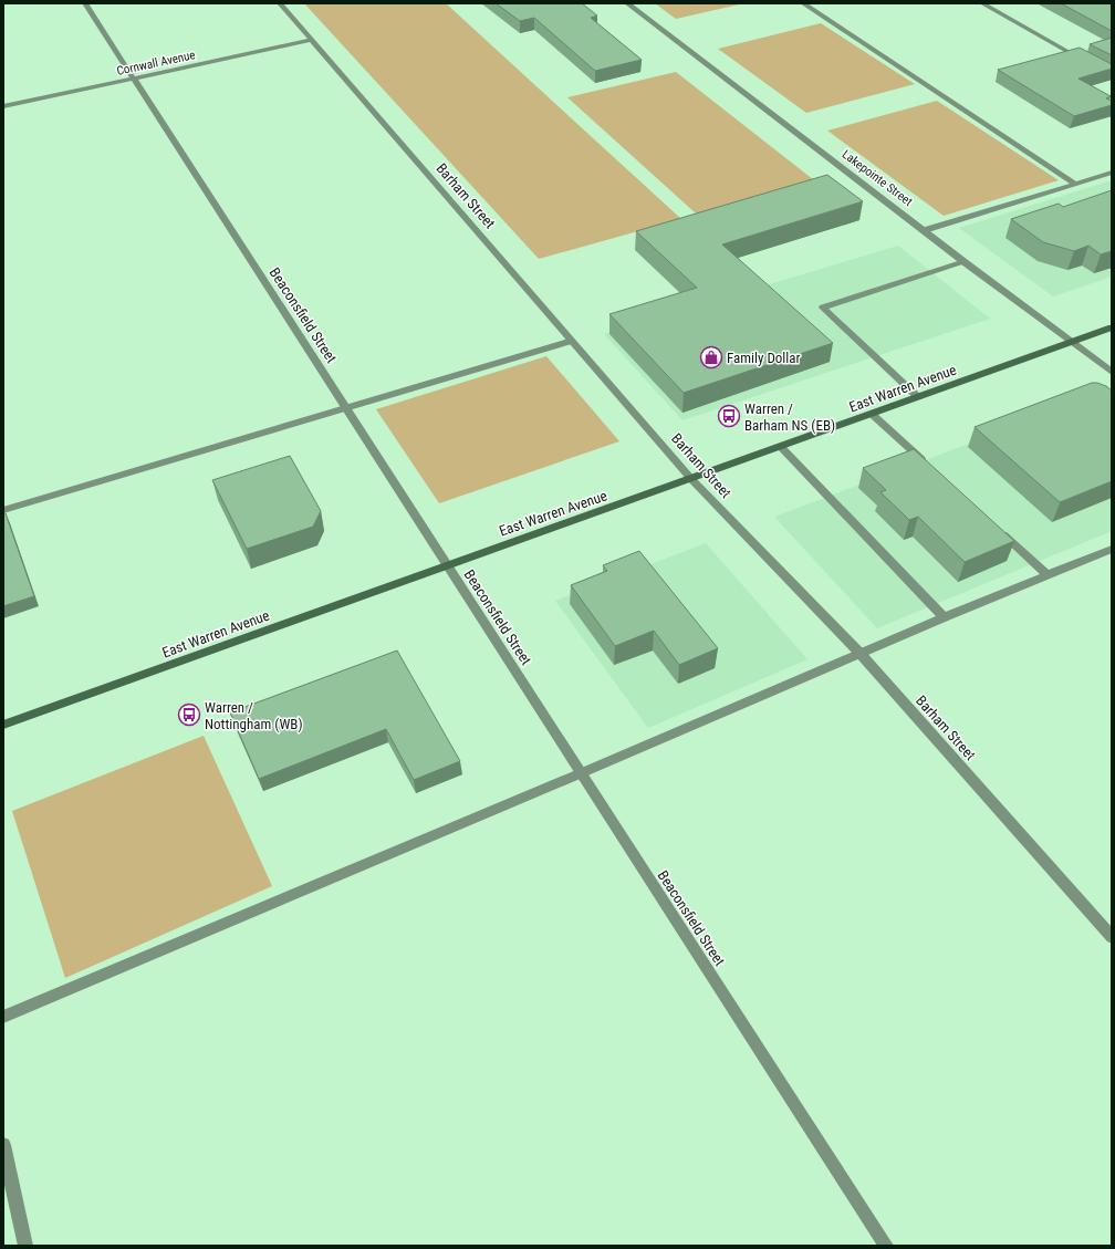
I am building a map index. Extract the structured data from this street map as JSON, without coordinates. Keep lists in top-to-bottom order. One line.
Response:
{"streets":{"main road":["East Warren Avenue"],"street":["Cornwall Avenue","Lakepointe Street","Barham Street","Beaconsfield Street"]},"crossings":[["Cornwall Avenue","Barham Street"],["Cornwall Avenue","Beaconsfield Street"],["Lakepointe Street","East Warren Avenue"],["Barham Street","East Warren Avenue"],["Beaconsfield Street","East Warren Avenue"]],"places":{"shop":["Family Dollar"],"bus stop":["Warren / Barham NS (EB)","Warren / Nottingham (WB)"]}}
